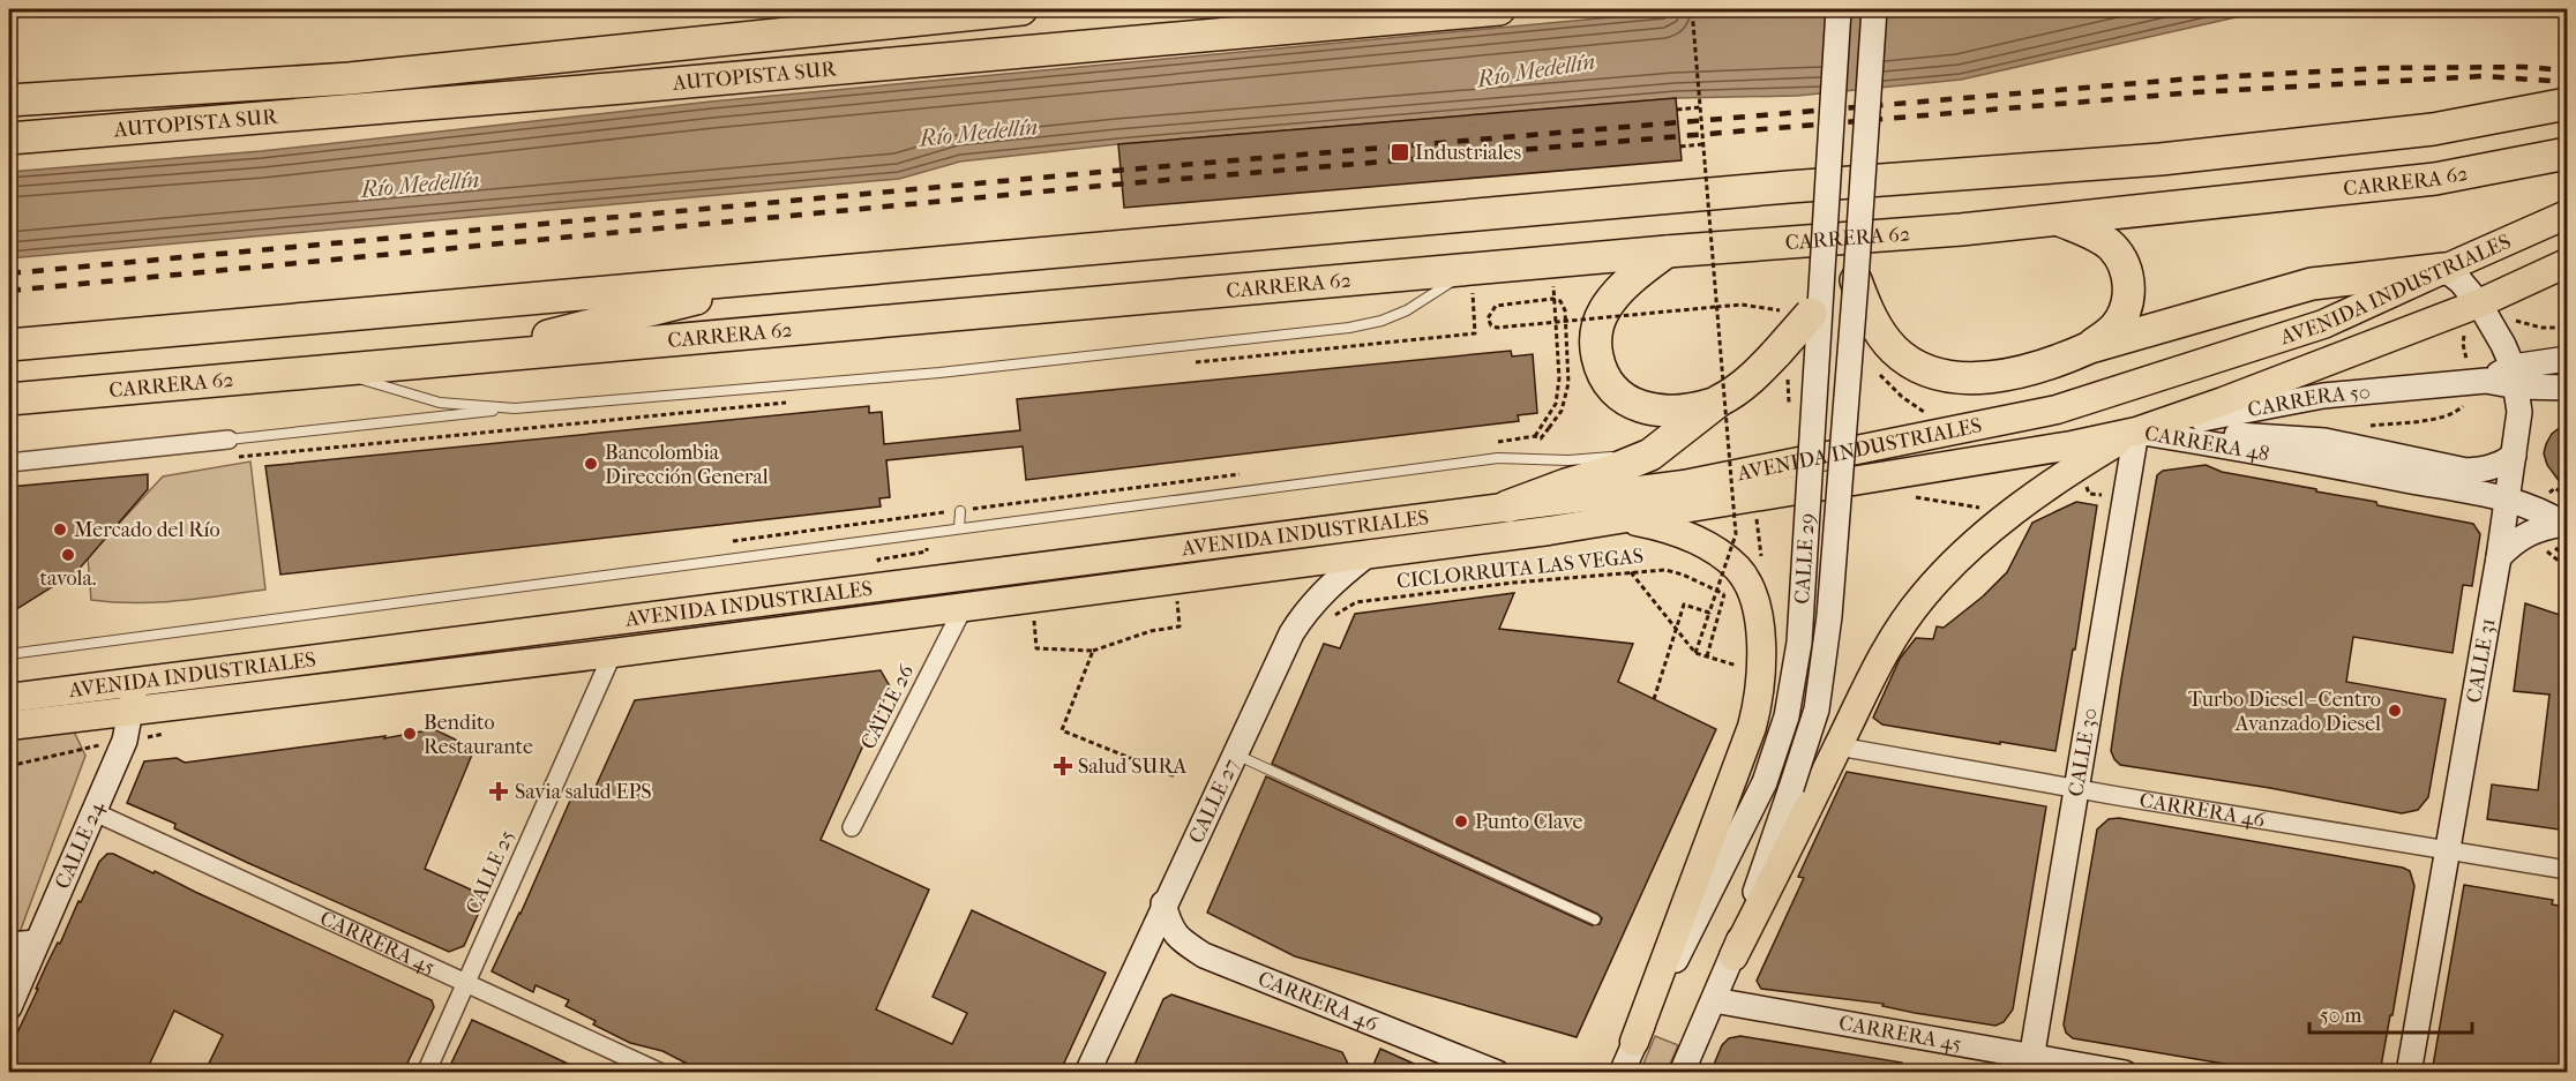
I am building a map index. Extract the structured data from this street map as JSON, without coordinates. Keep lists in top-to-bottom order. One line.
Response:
{"streets":{"highway":["AUTOPISTA SUR","CARRERA 62"],"main road":["AVENIDA INDUSTRIALES"],"street":["CARRERA 50","CARRERA 48","CALLE 29","CALLE 31","CALLE 26","CALLE 30","CALLE 27","CARRERA 46","CALLE 24","CALLE 25","CARRERA 45"],"path":["CICLORRUTA LAS VEGAS"]},"crossings":[["AVENIDA INDUSTRIALES","CARRERA 50"],["AVENIDA INDUSTRIALES","CARRERA 48"],["AVENIDA INDUSTRIALES","CALLE 31"],["AVENIDA INDUSTRIALES","CALLE 26"],["AVENIDA INDUSTRIALES","CALLE 30"],["AVENIDA INDUSTRIALES","CALLE 27"],["AVENIDA INDUSTRIALES","CALLE 24"],["AVENIDA INDUSTRIALES","CALLE 25"],["CARRERA 50","CARRERA 48"],["CARRERA 50","CALLE 31"],["CARRERA 50","CALLE 30"],["CARRERA 48","CALLE 31"],["CARRERA 48","CALLE 30"],["CALLE 29","CARRERA 45"],["CALLE 31","CARRERA 46"],["CALLE 30","CARRERA 46"],["CALLE 30","CARRERA 45"],["CALLE 27","CARRERA 46"],["CALLE 24","CARRERA 45"],["CALLE 25","CARRERA 45"]],"water":["Río Medellín"],"places":{"transit":["Industriales"],"other":["Bancolombia Dirección General","Mercado del Río","tavola.","Turbo Diesel - Centro Avanzado Diesel","Bendito Restaurante","Punto Clave"],"health":["Salud SURA","Savia salud EPS"]},"scale_bar":"50 m"}
